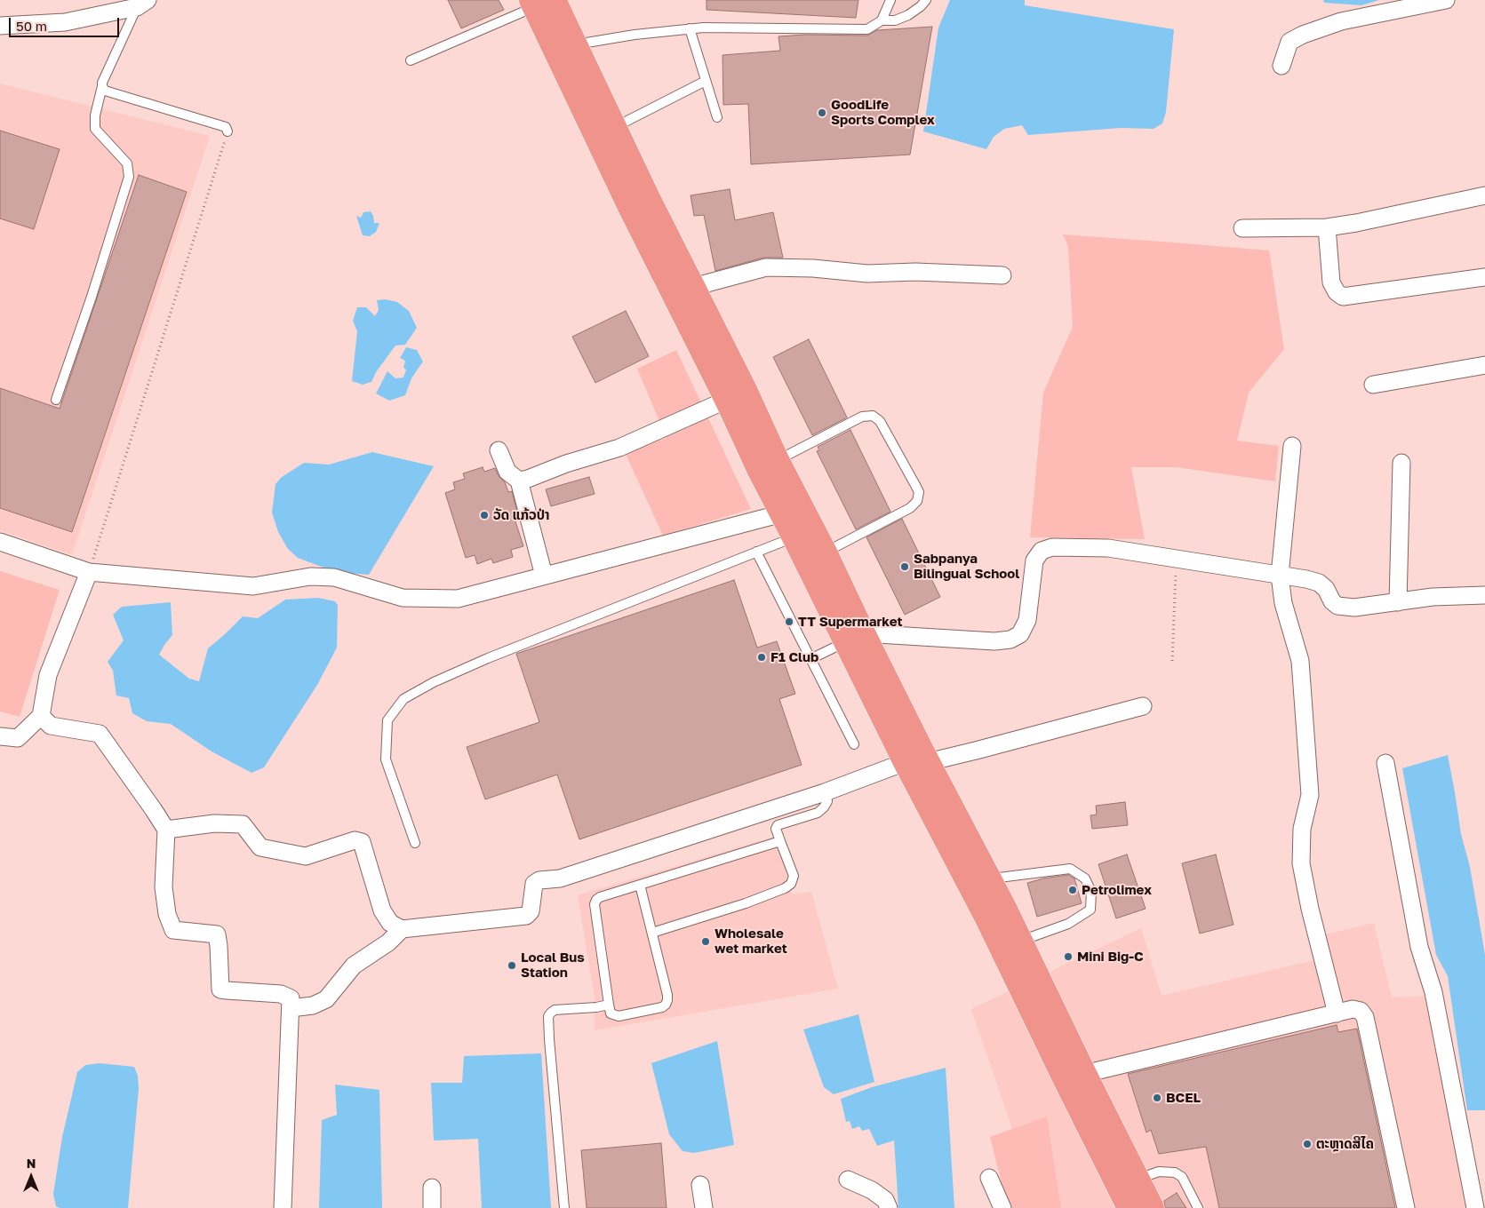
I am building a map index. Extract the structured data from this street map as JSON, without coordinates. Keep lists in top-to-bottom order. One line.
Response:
{"places":["GoodLife Sports Complex","ວັດ ແກ້ວປ່າ","Sabpanya Bilingual School","TT Supermarket","F1 Club","Petrolimex","Wholesale wet market","Mini Big-C","Local Bus Station","BCEL","ຕະຫຼາດສີໄຄ"],"scale_bar":"50 m","north":"top"}
